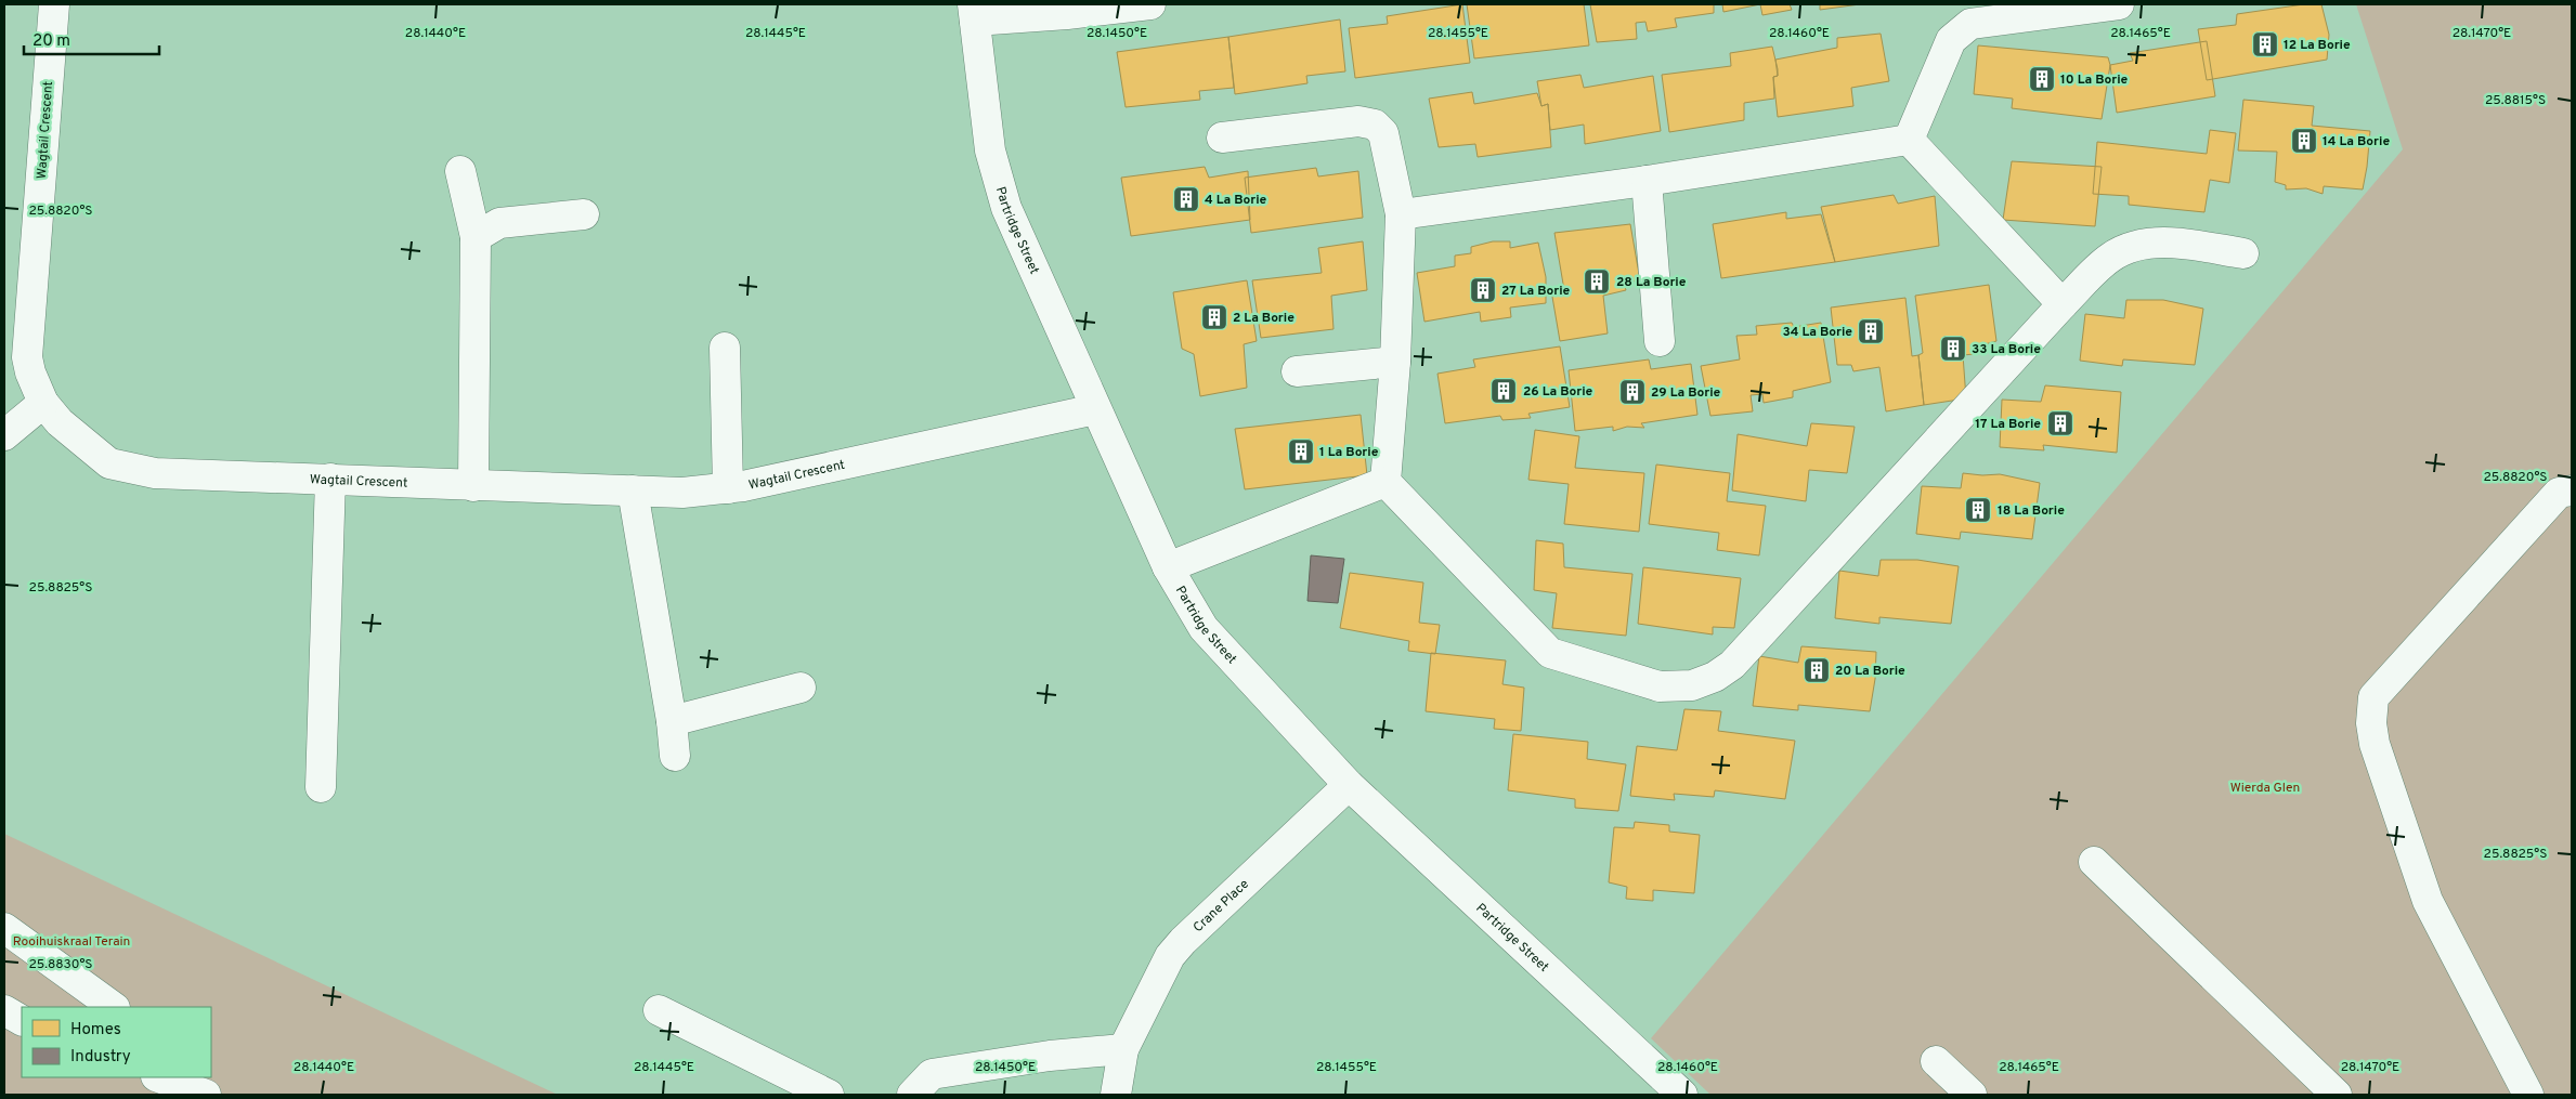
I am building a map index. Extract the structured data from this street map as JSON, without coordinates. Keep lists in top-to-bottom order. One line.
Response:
{"streets":{"street":["Wagtail Crescent","Partridge Street","Crane Place"]},"crossings":[["Wagtail Crescent","Partridge Street"],["Partridge Street","Crane Place"]],"parks":["Wierda Glen","Rooihuiskraal Terain"],"places":{"building":["12 La Borie","10 La Borie","14 La Borie","4 La Borie","28 La Borie","27 La Borie","2 La Borie","34 La Borie","33 La Borie","26 La Borie","29 La Borie","17 La Borie","1 La Borie","18 La Borie","20 La Borie"]},"legend":["Homes","Industry"],"scale_bar":"20 m","coordinates":["28.1440°E","28.1445°E","28.1450°E","28.1455°E","28.1460°E","28.1465°E","28.1470°E","25.8815°S","25.8820°S","25.8825°S","25.8830°S"]}
